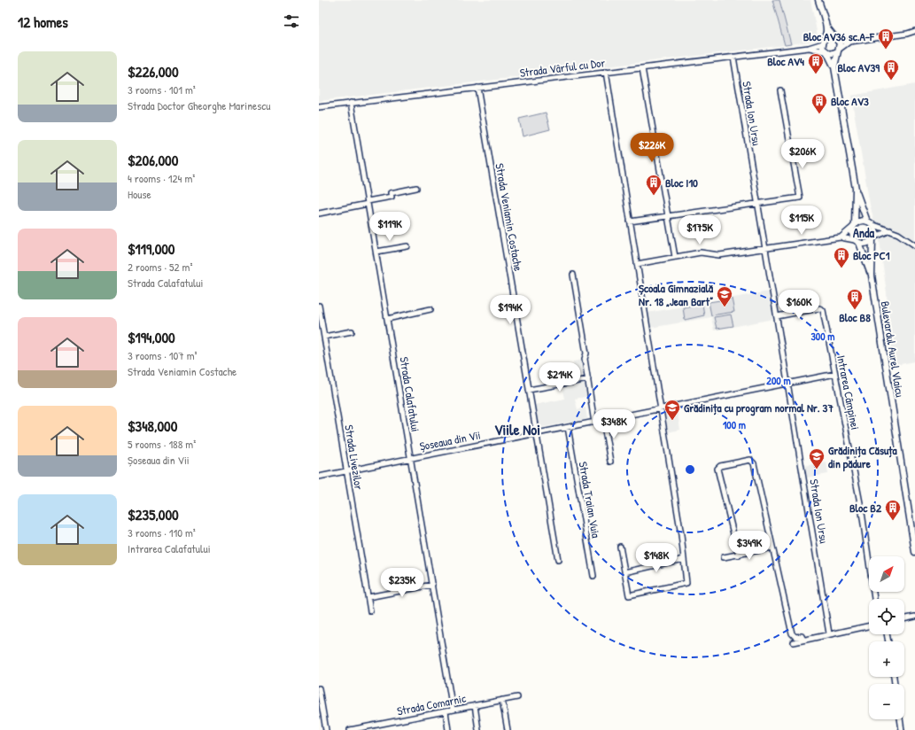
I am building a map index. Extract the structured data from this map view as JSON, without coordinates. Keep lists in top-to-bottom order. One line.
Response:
{"streets":{"main road":["Bulevardul Aurel Vlaicu"],"street":["Strada Vârful cu Dor","Strada Ion Ursu","Strada Veniamin Costache","Intrarea Câmpinei","Strada Calafatului","Șoseaua din Vii","Strada Livezilor","Strada Traian Vuia","Strada Comarnic"]},"crossings":[["Strada Vârful cu Dor","Strada Ion Ursu"],["Strada Vârful cu Dor","Strada Veniamin Costache"],["Strada Vârful cu Dor","Strada Calafatului"],["Strada Ion Ursu","Intrarea Câmpinei"],["Strada Ion Ursu","Șoseaua din Vii"],["Strada Veniamin Costache","Șoseaua din Vii"],["Intrarea Câmpinei","Șoseaua din Vii"],["Strada Calafatului","Șoseaua din Vii"],["Strada Calafatului","Strada Comarnic"],["Șoseaua din Vii","Strada Livezilor"],["Șoseaua din Vii","Strada Traian Vuia"]],"districts":["Anda","Viile Noi"],"places":{"building":["Bloc AV36 sc.A-F","Bloc AV4","Bloc AV39","Bloc AV3","Bloc I10","Bloc PC1","Bloc B8","Bloc B2"],"school or university":["Școala Gimnazială Nr. 18 „Jean Bart”","Grădinița cu program normal Nr. 37","Grădinița Căsuța din pădure"]},"north":"top right","page":{"heading":"12 homes","list":[{"name":"$226,000","note":"3 rooms · 101 m² · Strada Doctor Gheorghe Marinescu"},{"name":"$206,000","note":"4 rooms · 124 m² · House"},{"name":"$119,000","note":"2 rooms · 52 m² · Strada Calafatului"},{"name":"$194,000","note":"3 rooms · 107 m² · Strada Veniamin Costache"},{"name":"$348,000","note":"5 rooms · 188 m² · Șoseaua din Vii"},{"name":"$235,000","note":"3 rooms · 110 m² · Intrarea Calafatului"}],"price":["$226K","$206K","$115K","$119K","$175K","$160K","$194K","$214K","$348K","$349K","$148K","$235K"],"map_buttons":["+","−"]},"rings":["300 m","200 m","100 m"]}
